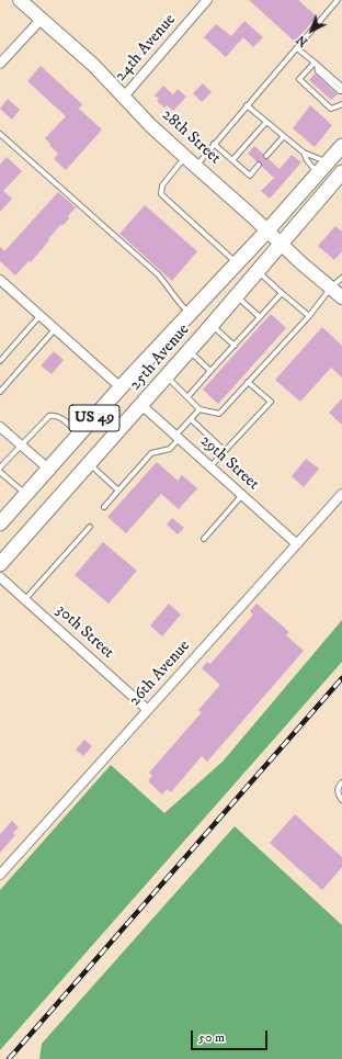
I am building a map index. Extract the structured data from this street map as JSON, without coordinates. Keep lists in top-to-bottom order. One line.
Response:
{"streets":{"main road":["28th Street","25th Avenue","US 49"],"street":["24th Avenue","29th Street","30th Street","26th Avenue"]},"crossings":[["24th Avenue","28th Street"],["28th Street","25th Avenue"],["25th Avenue","29th Street"],["29th Street","26th Avenue"],["30th Street","26th Avenue"]],"scale_bar":"50 m","north":"bottom left"}
